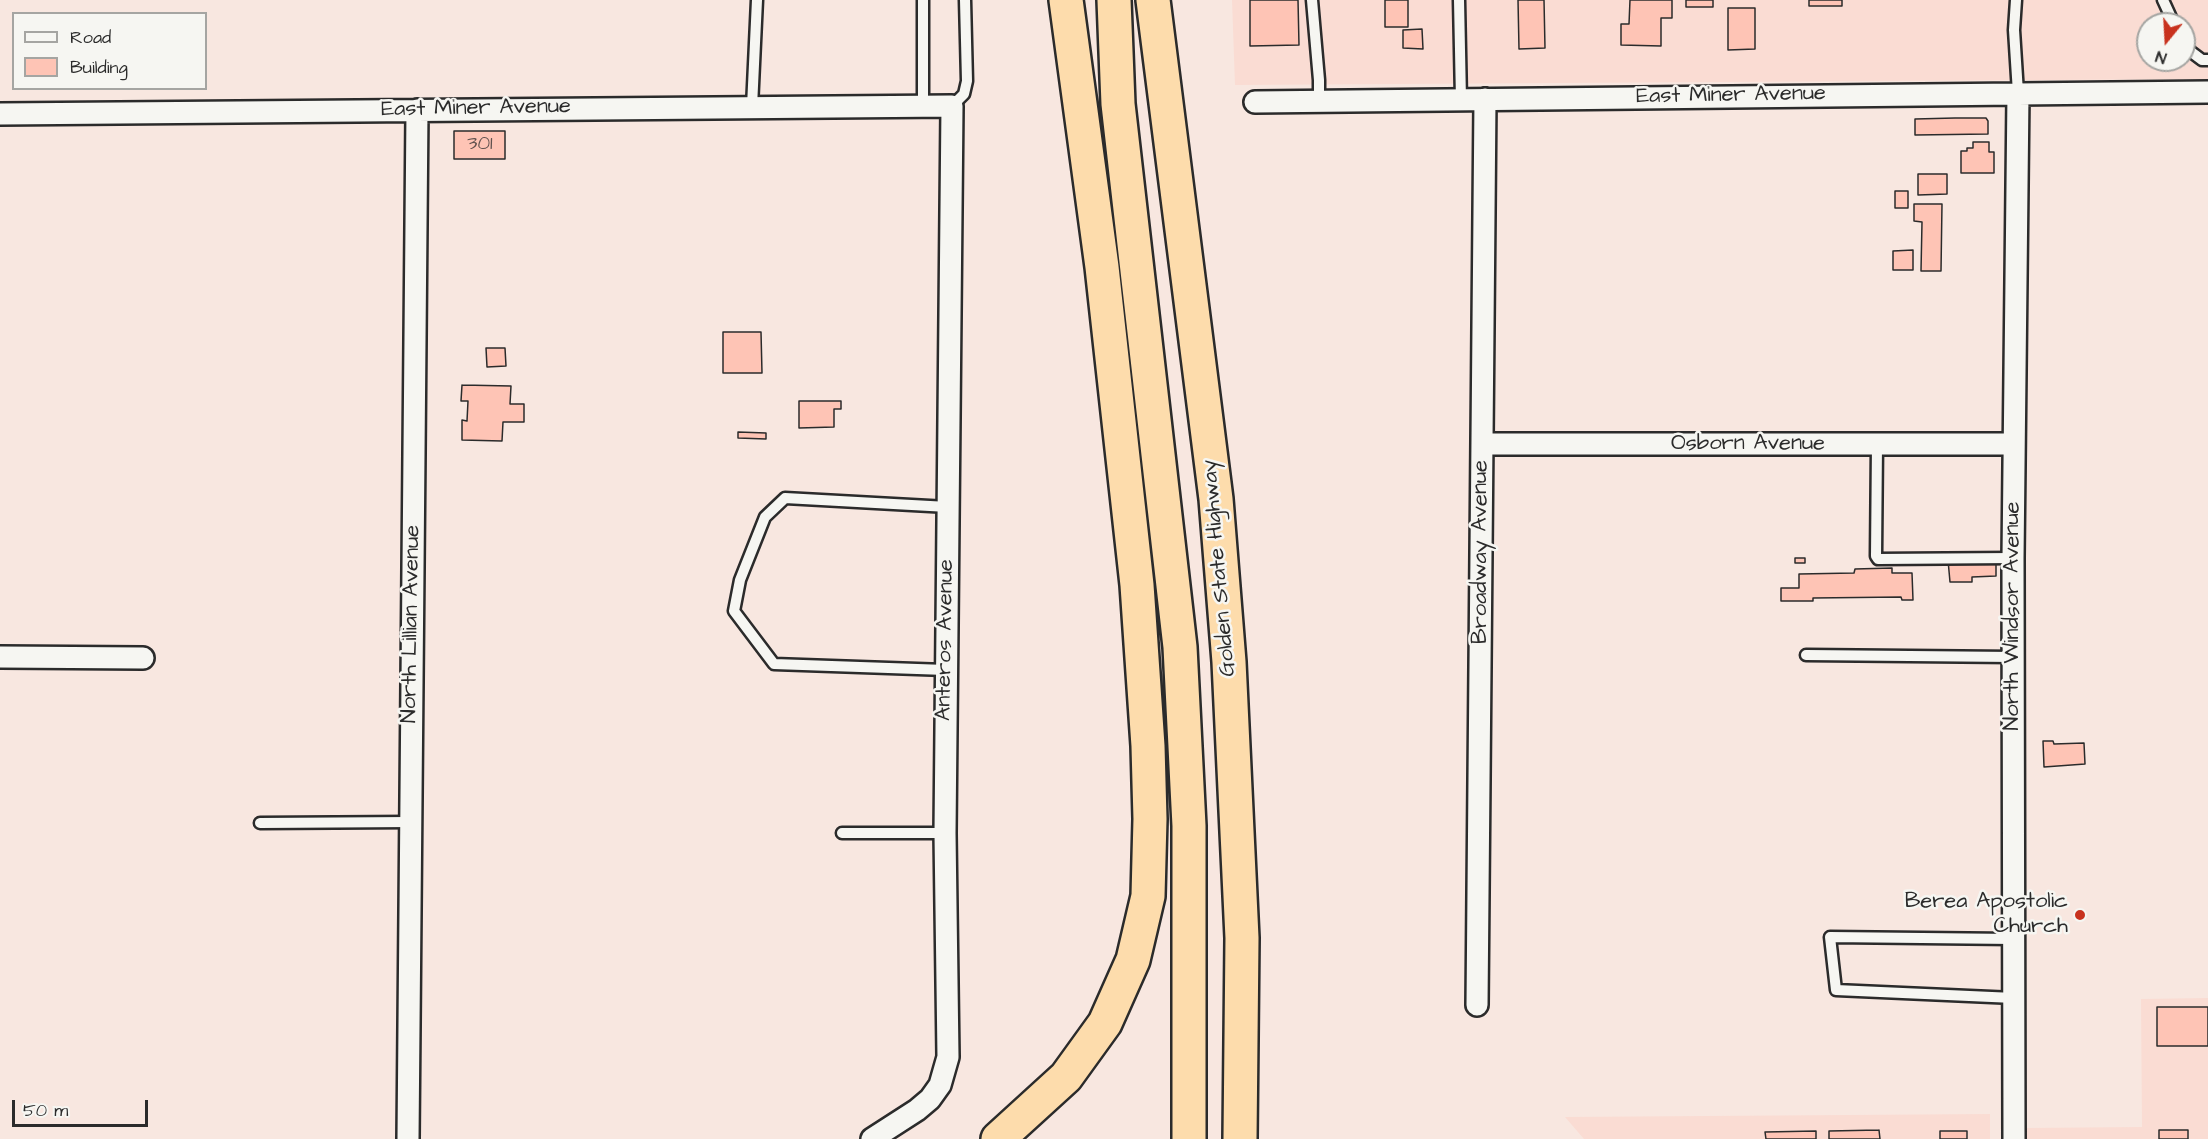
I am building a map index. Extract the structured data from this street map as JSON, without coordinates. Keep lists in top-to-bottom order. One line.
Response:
{"streets":{"highway":["Golden State Highway"],"street":["East Miner Avenue","Osborn Avenue","Broadway Avenue","North Windsor Avenue","North Lillian Avenue","Anteros Avenue"]},"crossings":[["East Miner Avenue","Broadway Avenue"],["East Miner Avenue","North Windsor Avenue"],["East Miner Avenue","North Lillian Avenue"],["East Miner Avenue","Anteros Avenue"],["Osborn Avenue","Broadway Avenue"],["Osborn Avenue","North Windsor Avenue"]],"places":["Berea Apostolic Church"],"house_numbers":["301"],"legend":["Road","Building"],"scale_bar":"50 m","north":"bottom"}
